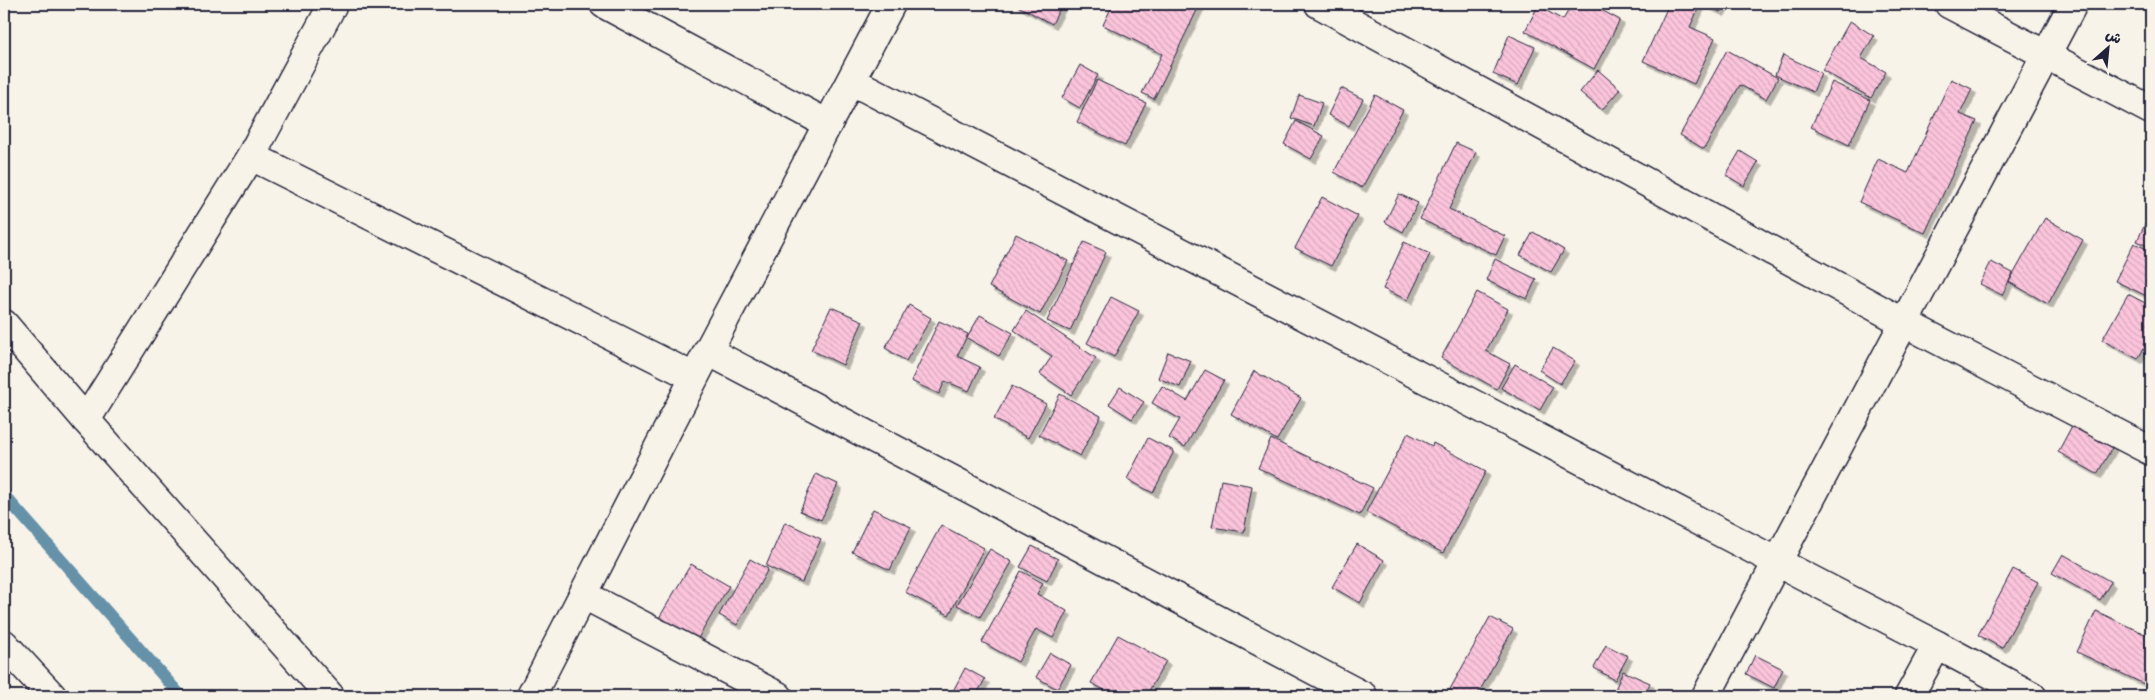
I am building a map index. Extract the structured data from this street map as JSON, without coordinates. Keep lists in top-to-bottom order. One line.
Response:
{"north":"top right"}
